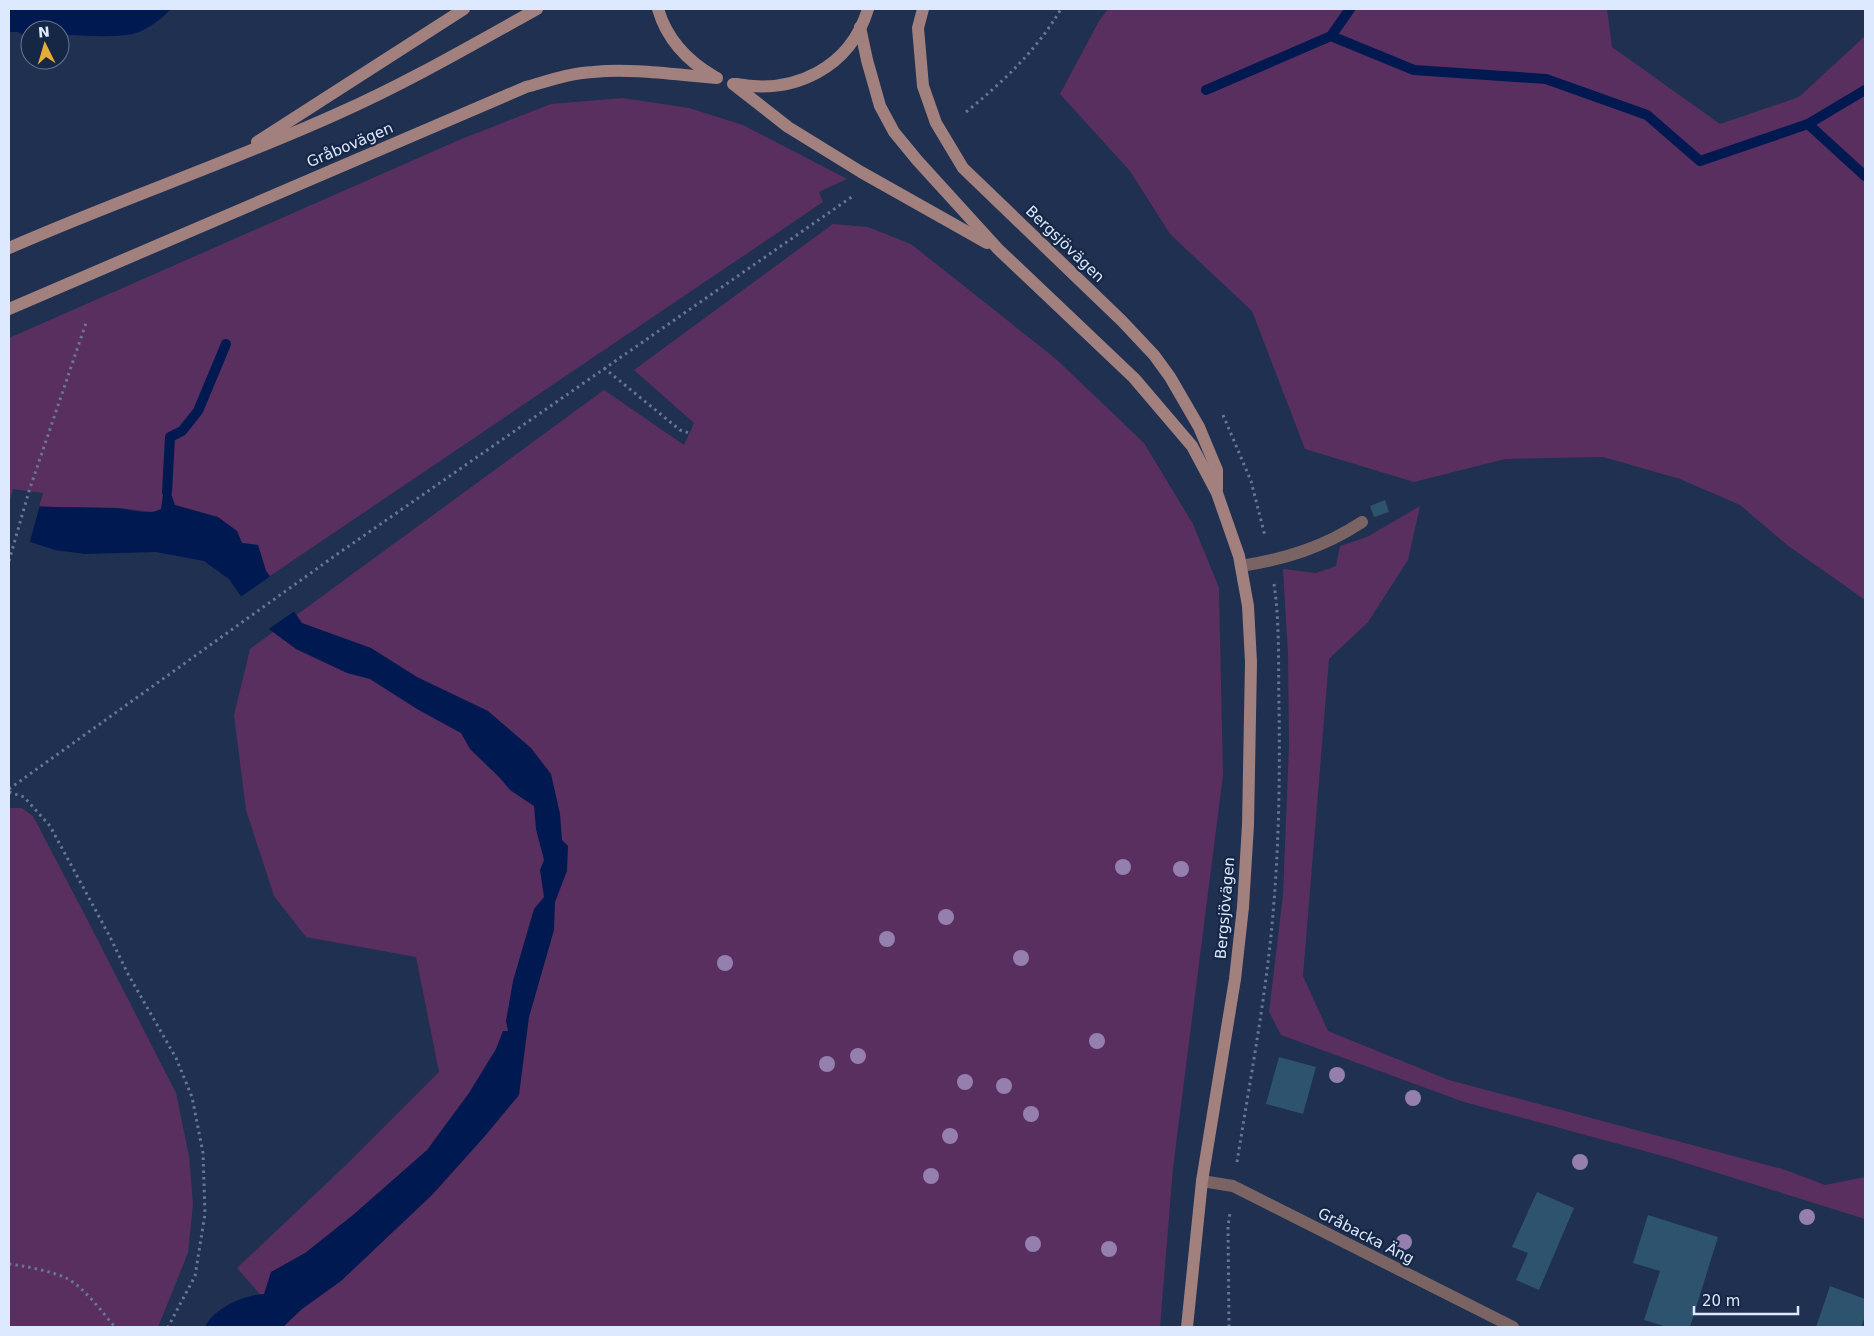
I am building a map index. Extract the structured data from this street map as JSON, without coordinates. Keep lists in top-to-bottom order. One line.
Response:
{"streets":{"main road":["Gråbovägen","Bergsjövägen"],"lane":["Gråbacka Äng"]},"crossings":[["Gråbovägen","Bergsjövägen"],["Bergsjövägen","Gråbacka Äng"]],"scale_bar":"20 m","north":"top"}
